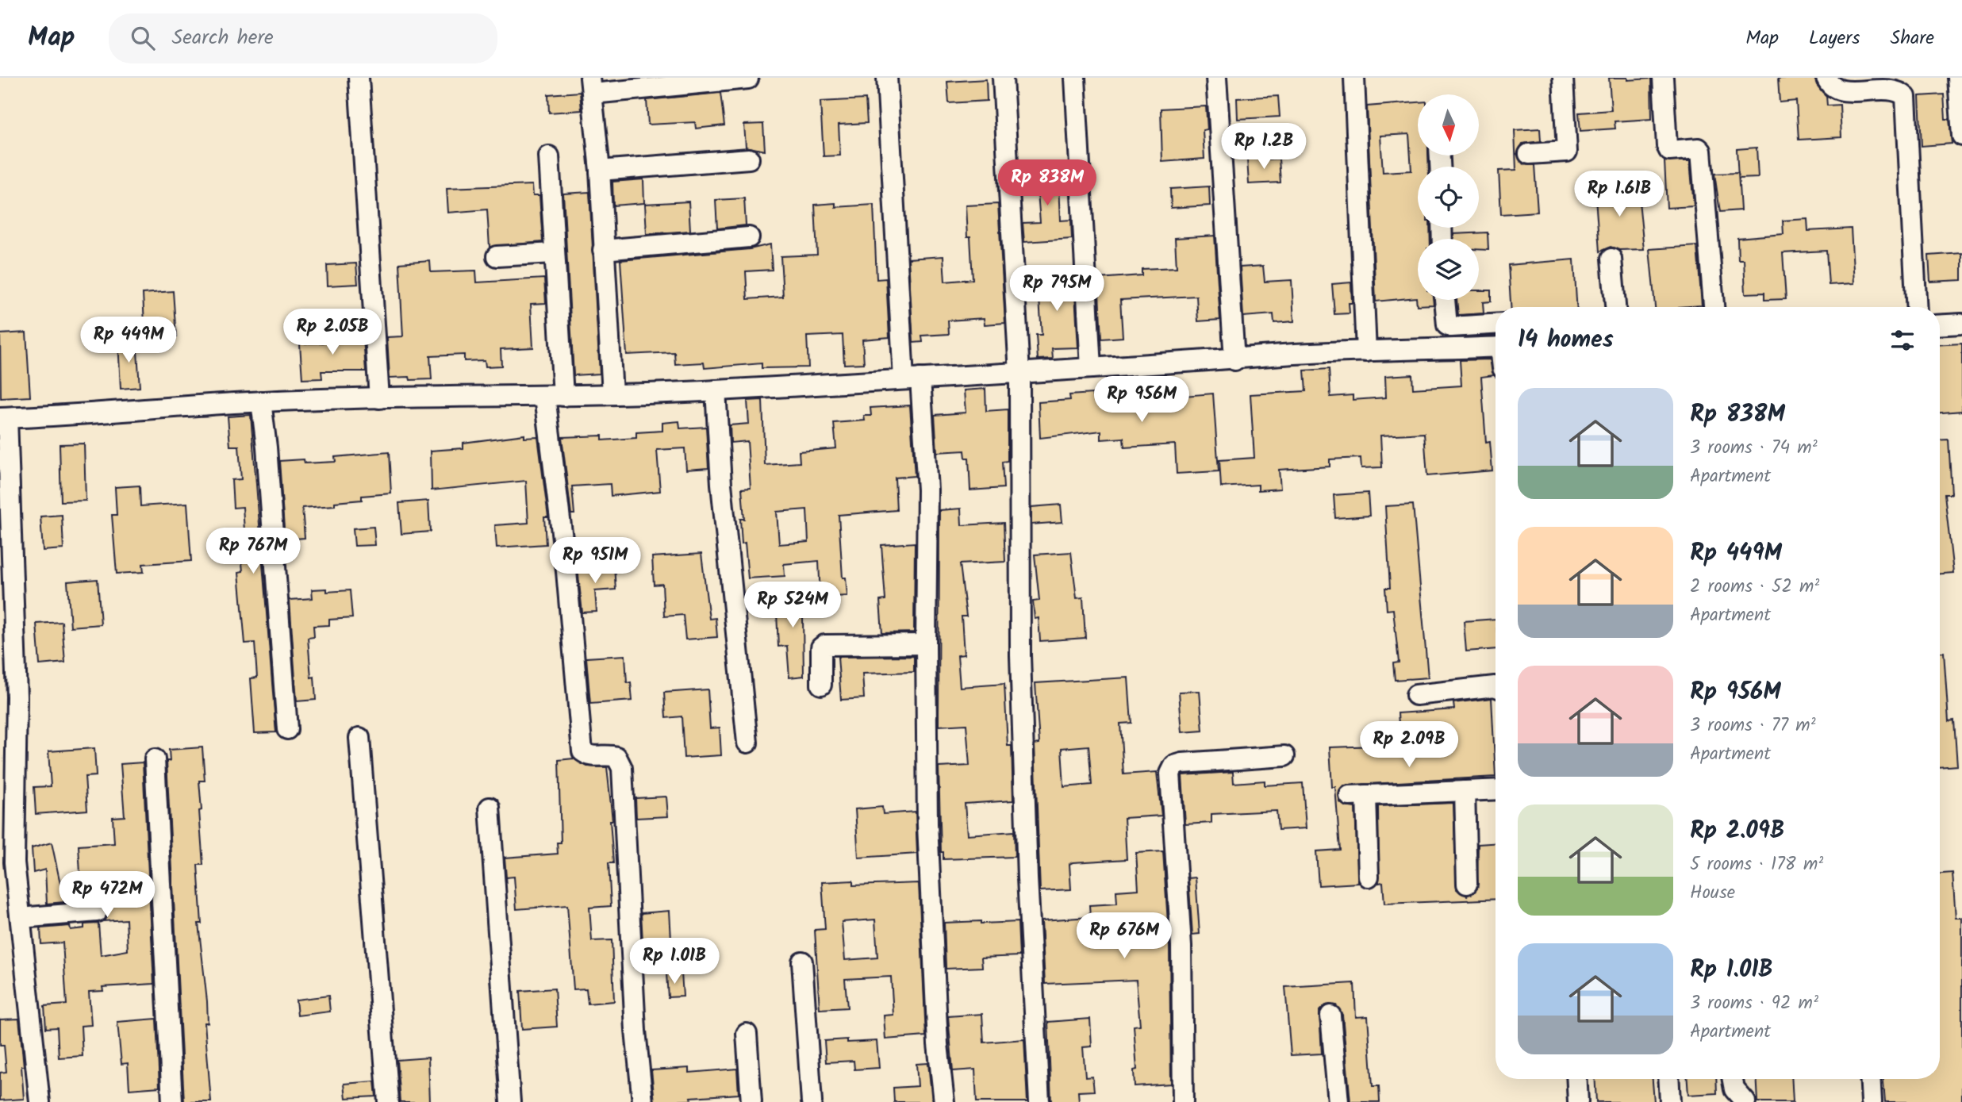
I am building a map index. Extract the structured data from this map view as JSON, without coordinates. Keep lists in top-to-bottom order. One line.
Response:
{"north":"bottom","page":{"header":"Map","search":"Search here","nav":["Map","Layers","Share"],"price":["Rp 1.2B","Rp 838M","Rp 1.61B","Rp 795M","Rp 2.05B","Rp 449M","Rp 956M","Rp 767M","Rp 951M","Rp 524M","Rp 2.09B","Rp 472M","Rp 676M","Rp 1.01B"],"heading":"14 homes","list":[{"name":"Rp 838M","note":"3 rooms · 74 m² · Apartment"},{"name":"Rp 449M","note":"2 rooms · 52 m² · Apartment"},{"name":"Rp 956M","note":"3 rooms · 77 m² · Apartment"},{"name":"Rp 2.09B","note":"5 rooms · 178 m² · House"},{"name":"Rp 1.01B","note":"3 rooms · 92 m² · Apartment"}]}}
